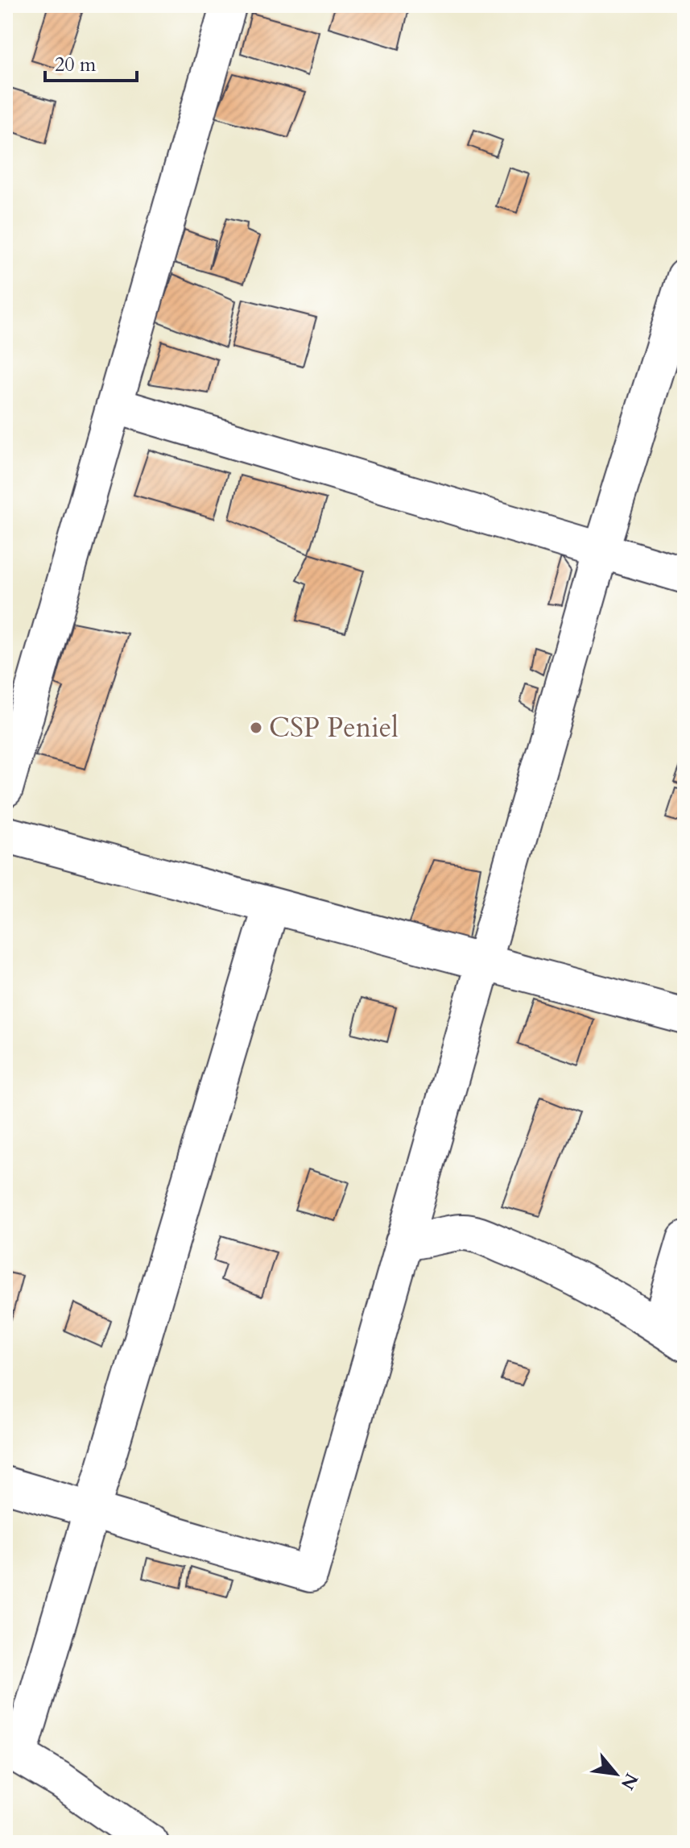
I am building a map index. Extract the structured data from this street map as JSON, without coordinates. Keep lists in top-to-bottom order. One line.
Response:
{"places":["CSP Peniel"],"scale_bar":"20 m","north":"bottom right"}
